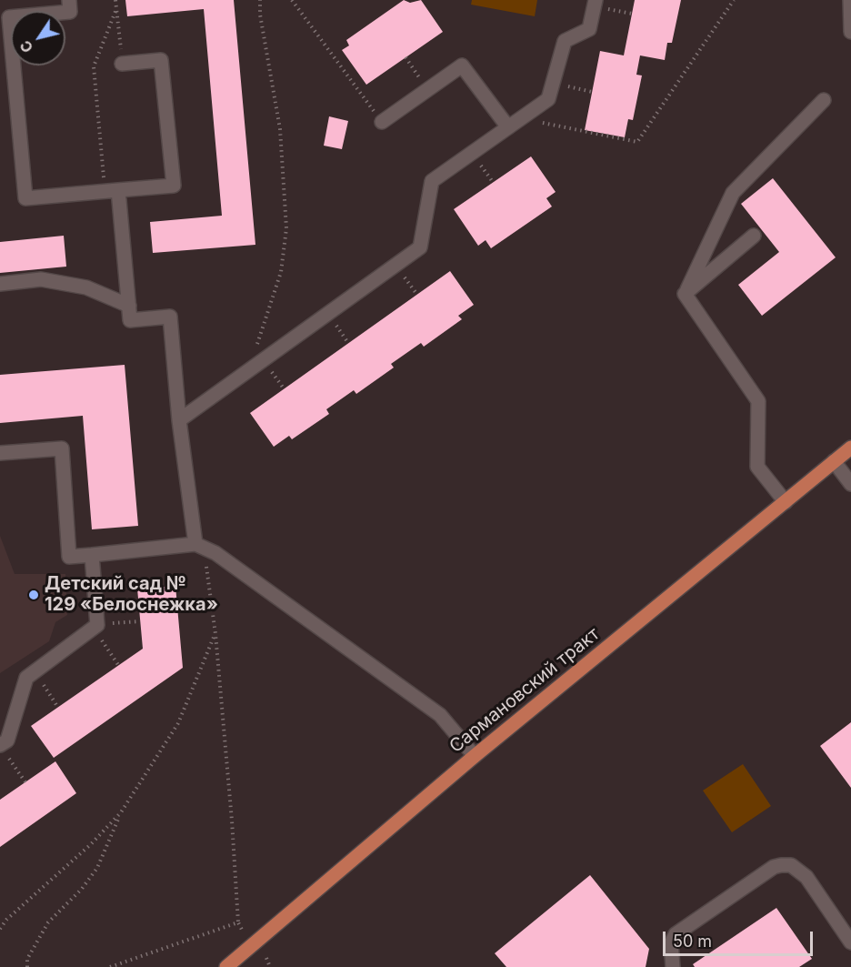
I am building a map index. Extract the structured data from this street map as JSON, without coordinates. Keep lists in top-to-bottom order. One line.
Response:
{"streets":{"main road":["Сармановский тракт"]},"places":["Детский сад № 129 «Белоснежка»"],"scale_bar":"50 m","north":"bottom left"}
